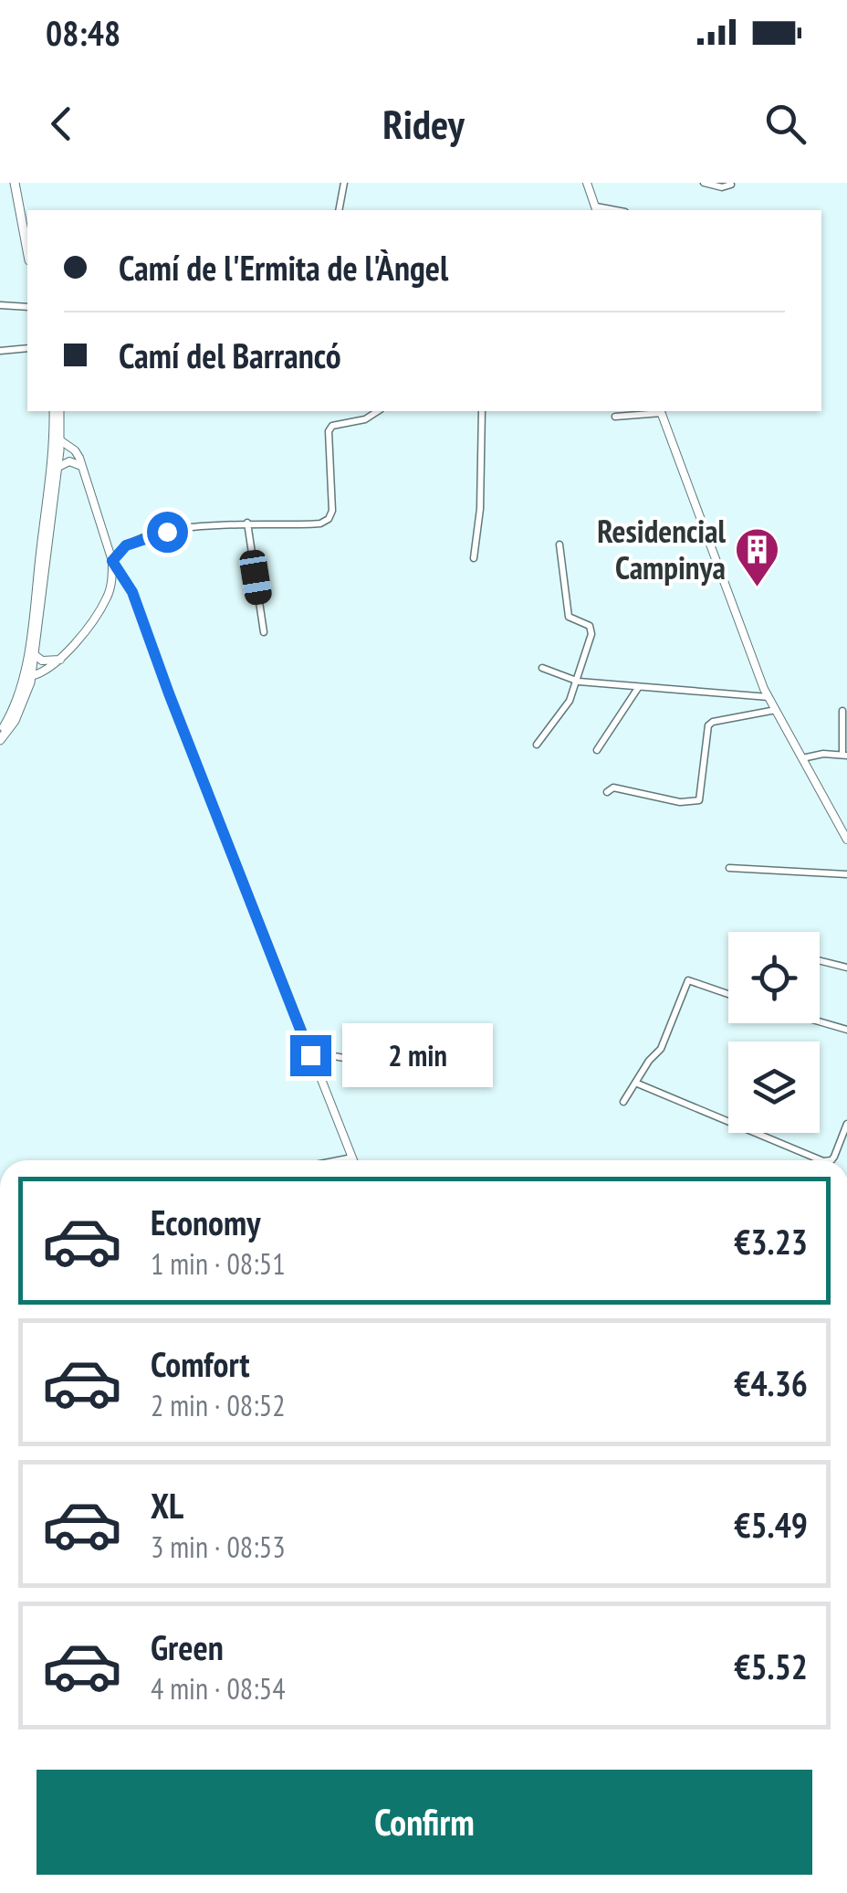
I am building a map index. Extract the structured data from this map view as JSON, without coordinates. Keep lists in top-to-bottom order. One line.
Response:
{"places":{"building":["Residencial Campinya"]},"page":{"status":"08:48","header":"Ridey","banner":["Camí de l'Ermita de l'Àngel","Camí del Barrancó"],"bubble":"2 min","list":[{"name":"Economy","note":"1 min · 08:51","value":"€3.23"},{"name":"Comfort","note":"2 min · 08:52","value":"€4.36"},{"name":"XL","note":"3 min · 08:53","value":"€5.49"},{"name":"Green","note":"4 min · 08:54","value":"€5.52"}],"buttons":"Confirm"}}
